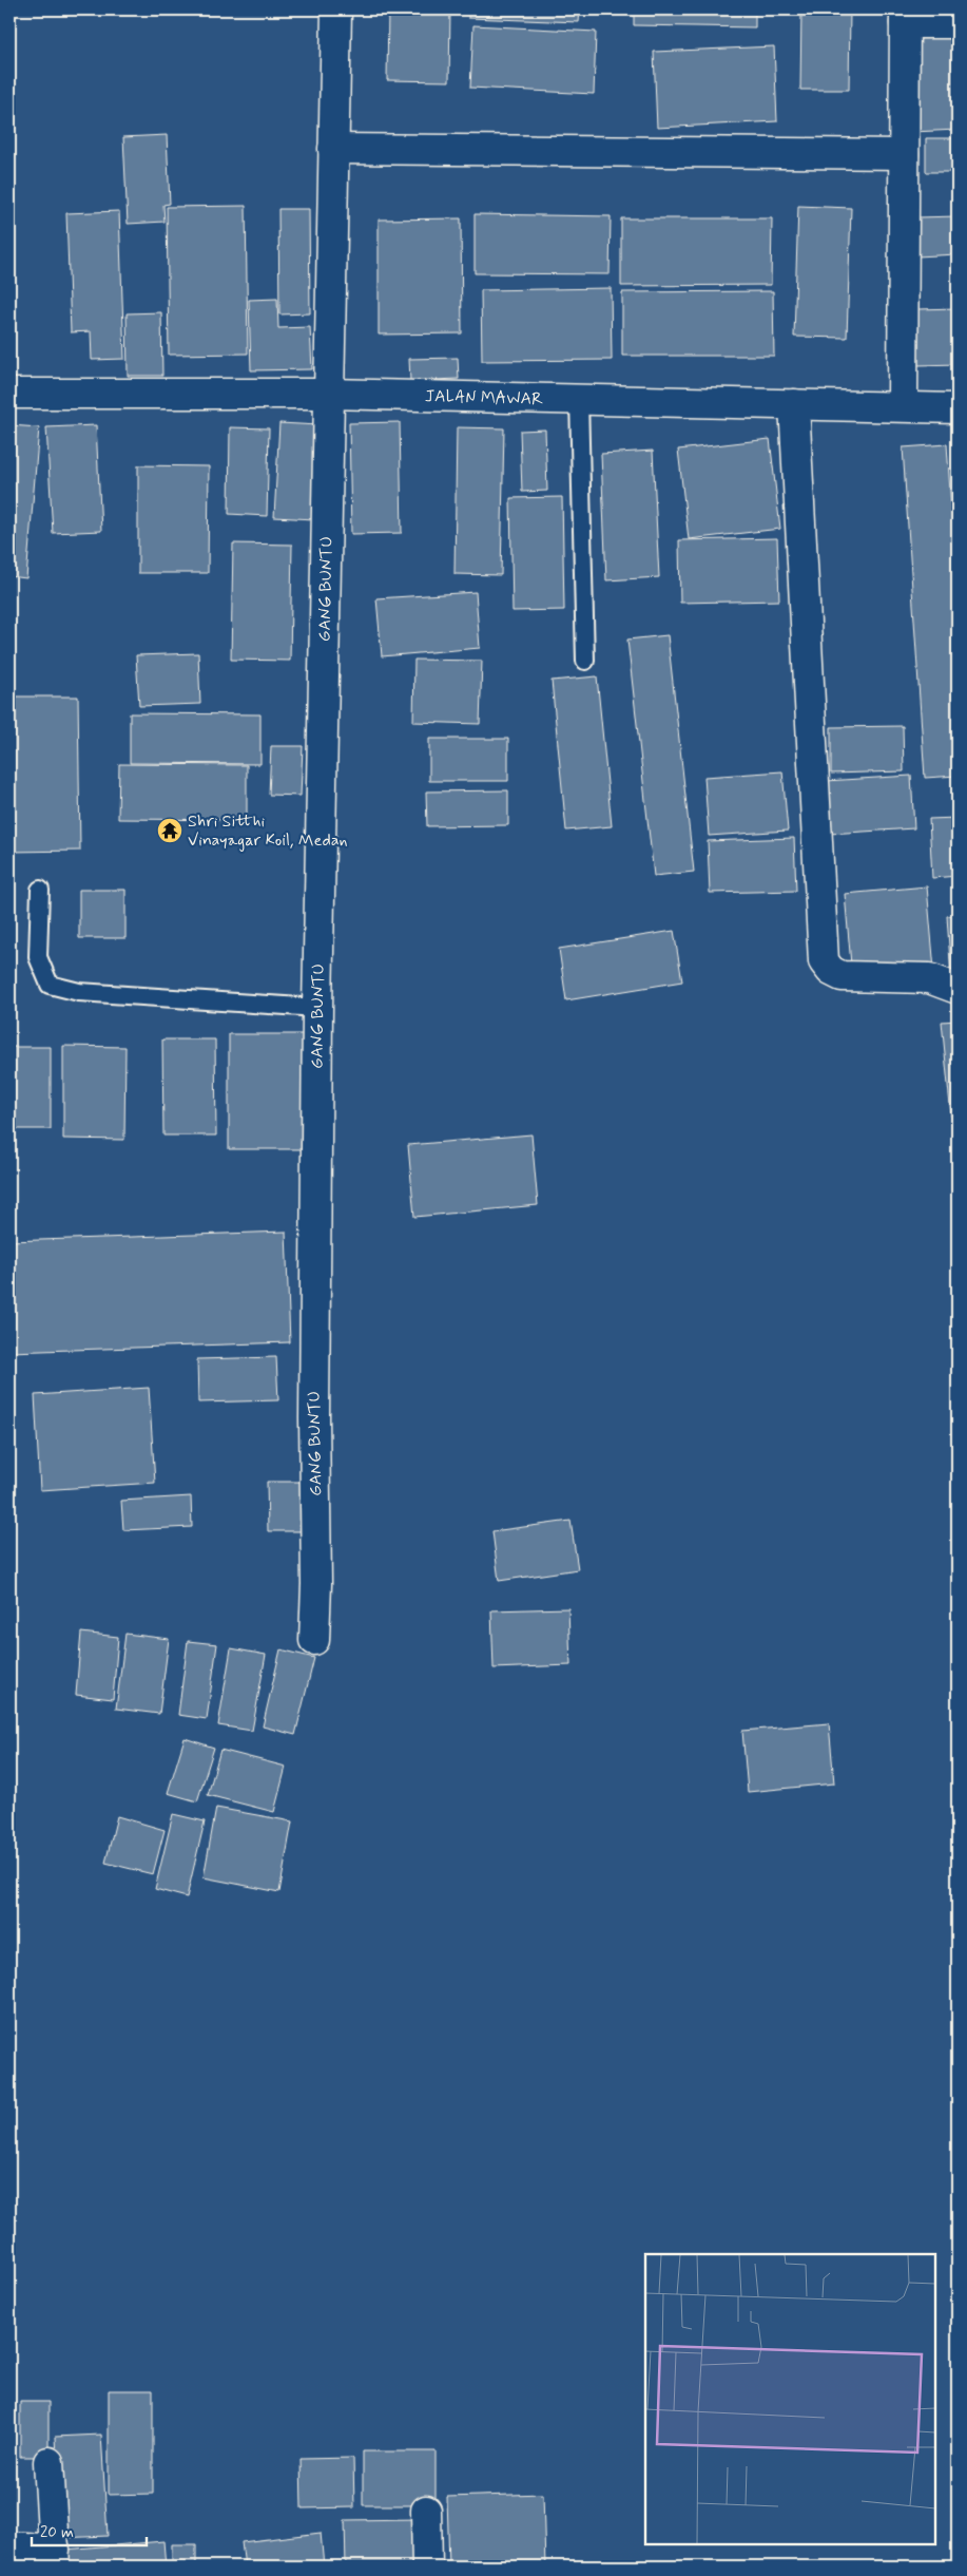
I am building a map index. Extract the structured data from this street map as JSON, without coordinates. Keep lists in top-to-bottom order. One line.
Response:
{"streets":{"street":["JALAN MAWAR","GANG BUNTU"]},"crossings":[["JALAN MAWAR","GANG BUNTU"]],"places":{"temple":["Shri Sitthi Vinayagar Koil, Medan"]},"scale_bar":"20 m"}
